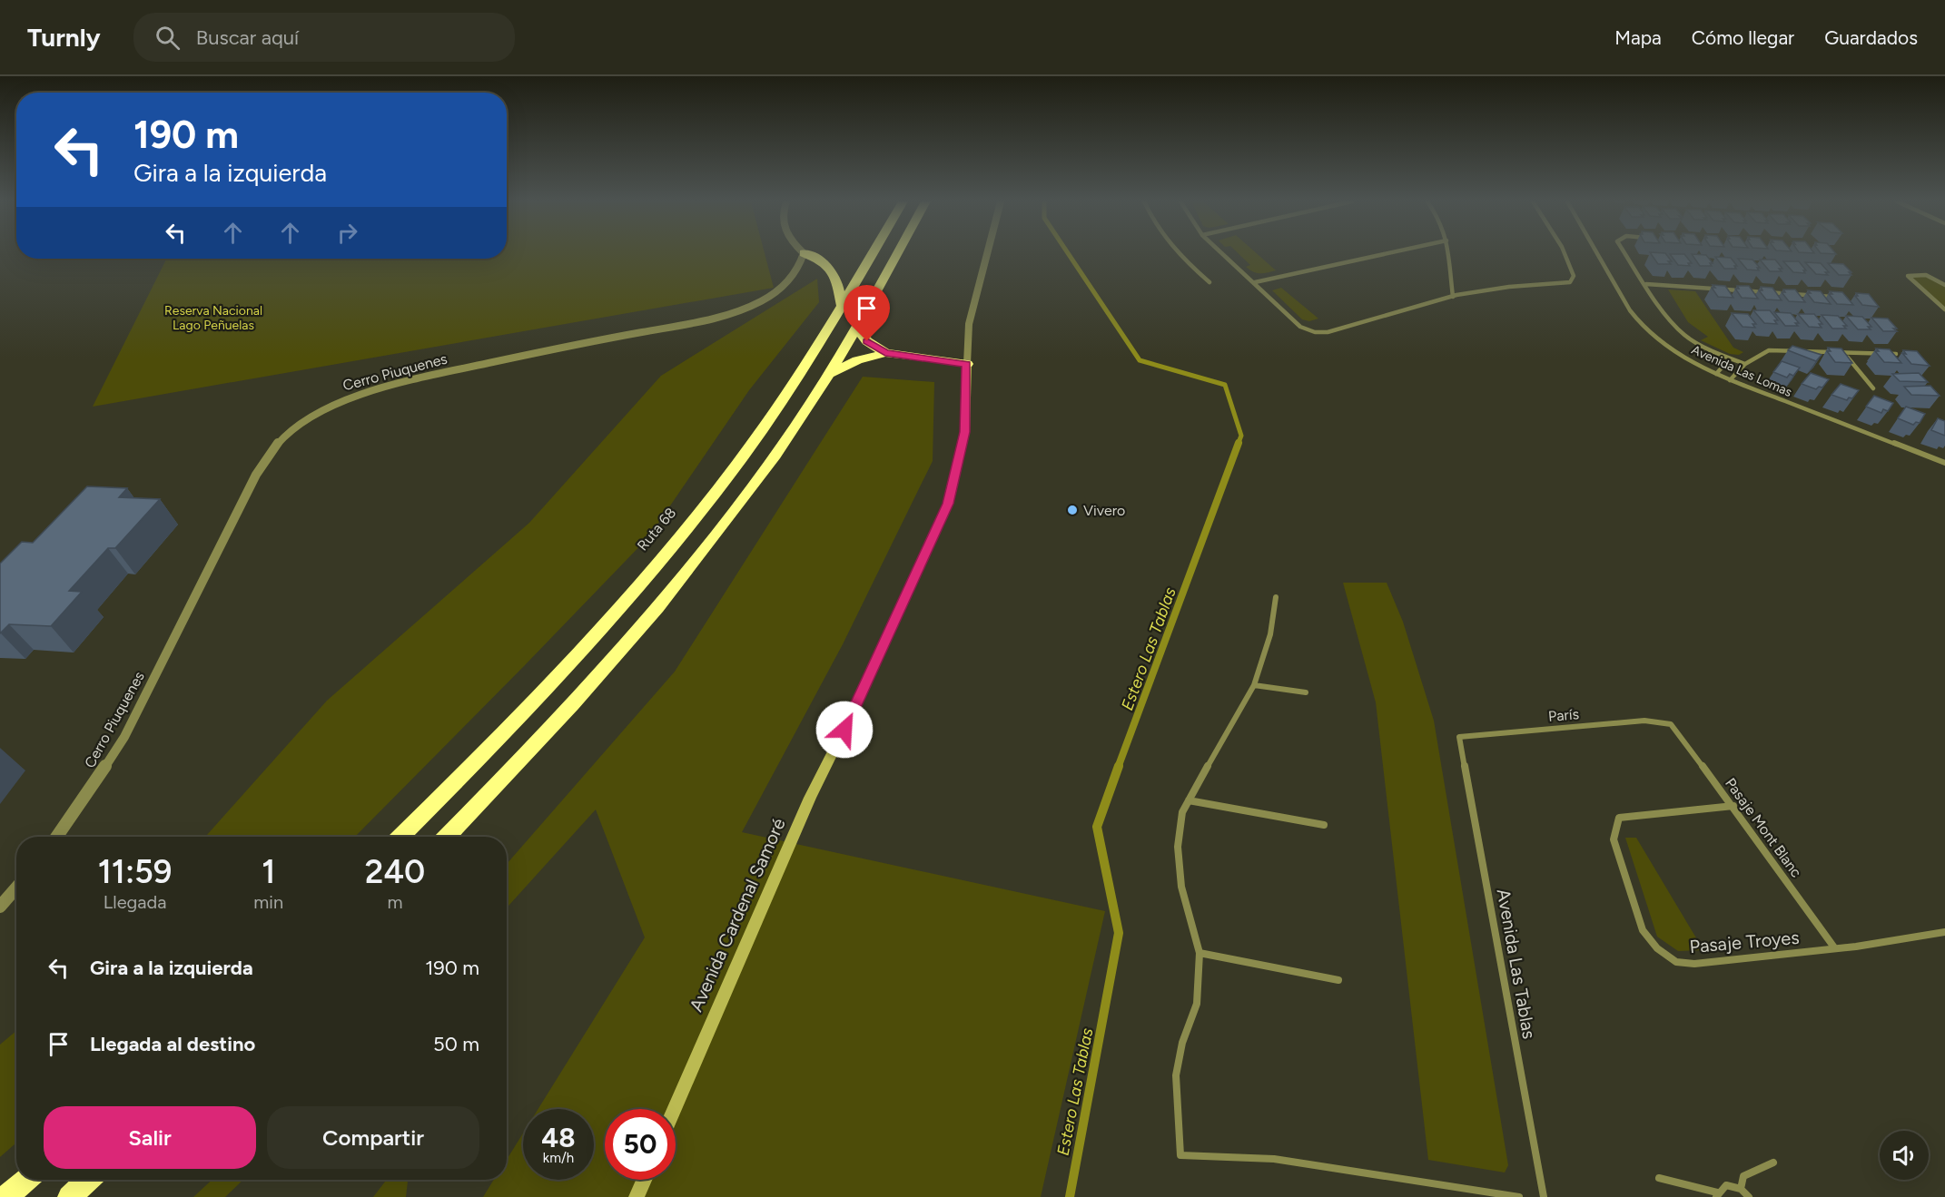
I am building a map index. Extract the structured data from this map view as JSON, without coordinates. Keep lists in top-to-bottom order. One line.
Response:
{"streets":{"highway":["Ruta 68"],"main road":["Avenida Cardenal Samoré"],"street":["Avenida Las Lomas","Cerro Piuquenes","París","Pasaje Mont Blanc","Pasaje Troyes","Avenida Las Tablas"]},"crossings":[["París","Pasaje Mont Blanc"],["París","Avenida Las Tablas"],["Pasaje Mont Blanc","Pasaje Troyes"]],"water":["Estero Las Tablas"],"parks":["Reserva Nacional Lago Peñuelas"],"places":["Vivero"],"page":{"header":"Turnly","search":"Buscar aquí","nav":["Mapa","Cómo llegar","Guardados"],"turn":["190 m","Gira a la izquierda"],"eta":["11:59","Llegada","1","min","240","m"],"list":[{"name":"Gira a la izquierda","value":"190 m"},{"name":"Llegada al destino","value":"50 m"}],"buttons":["Salir","Compartir"],"speed":"48 km/h","limit":"50"}}
